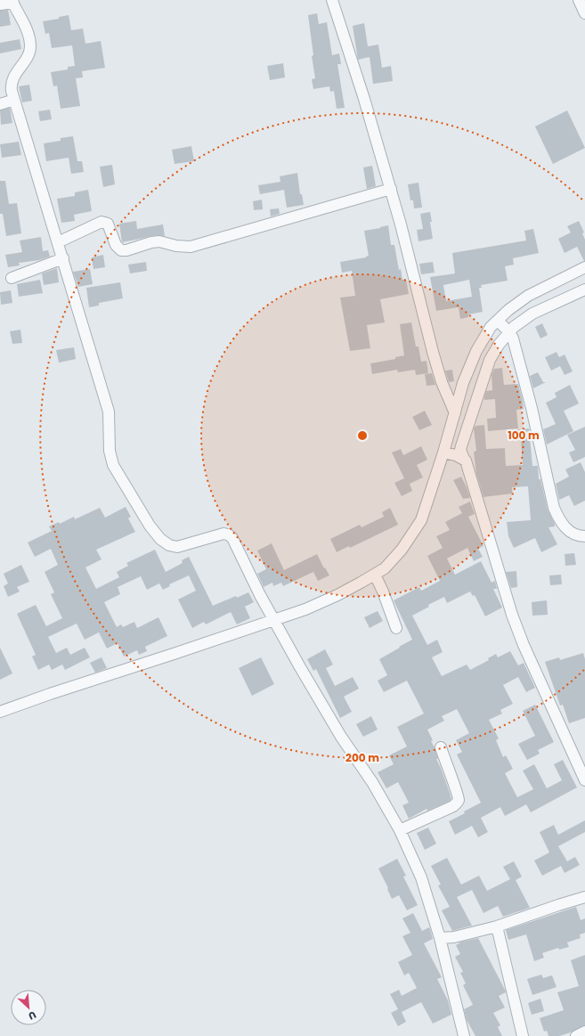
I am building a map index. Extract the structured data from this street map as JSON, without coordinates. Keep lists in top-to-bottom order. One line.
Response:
{"north":"bottom right","rings":["100 m","200 m"]}
